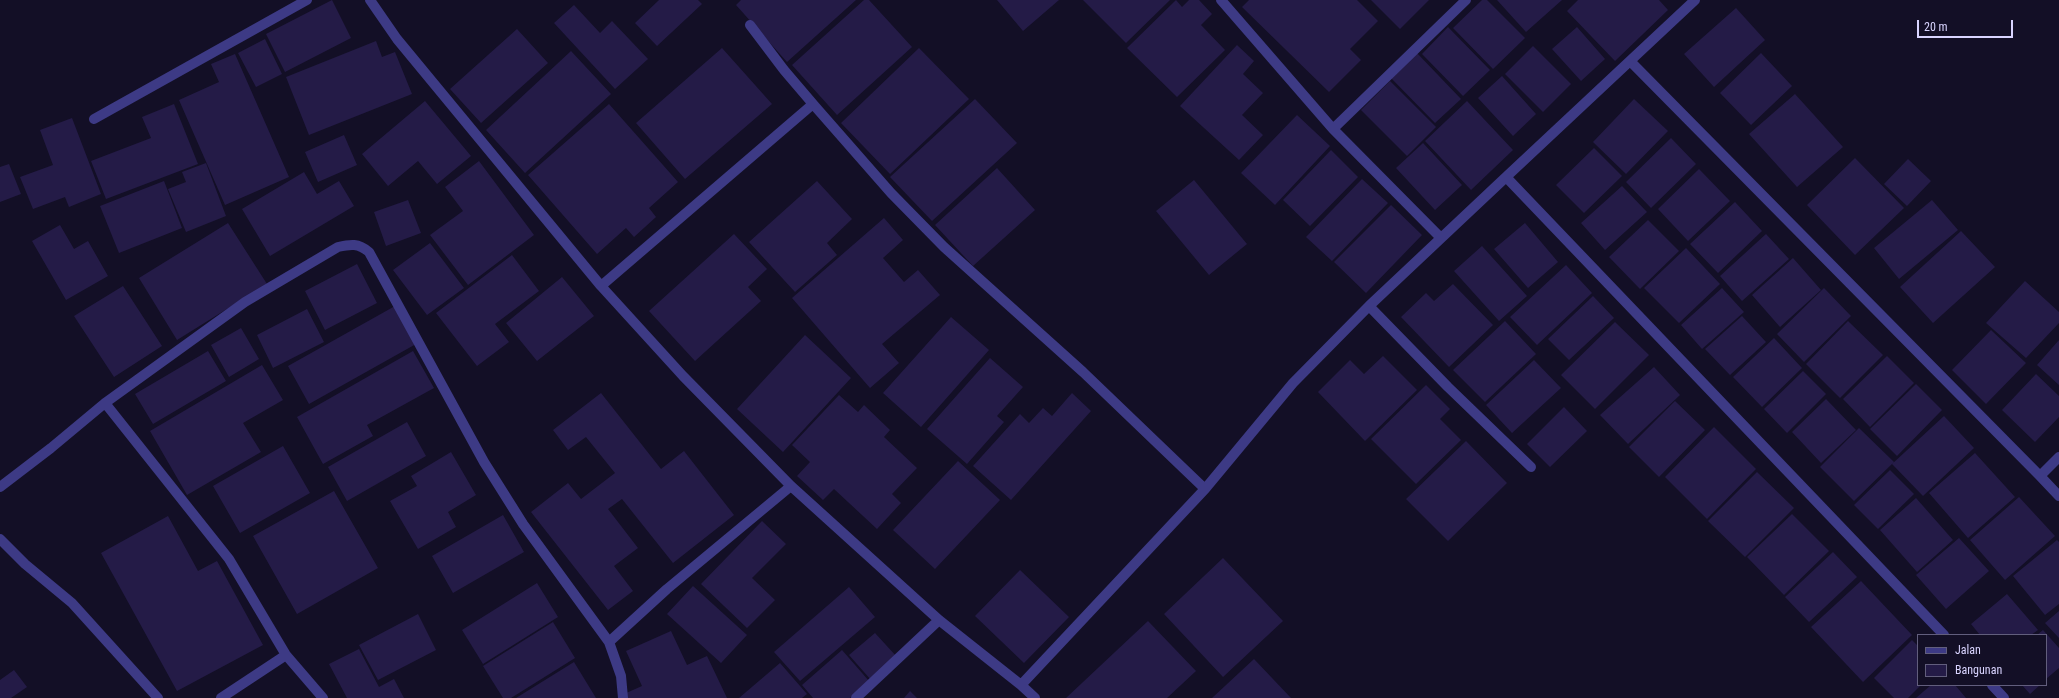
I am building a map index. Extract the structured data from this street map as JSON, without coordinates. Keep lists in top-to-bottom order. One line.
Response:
{"legend":["Jalan","Bangunan"],"scale_bar":"20 m"}
